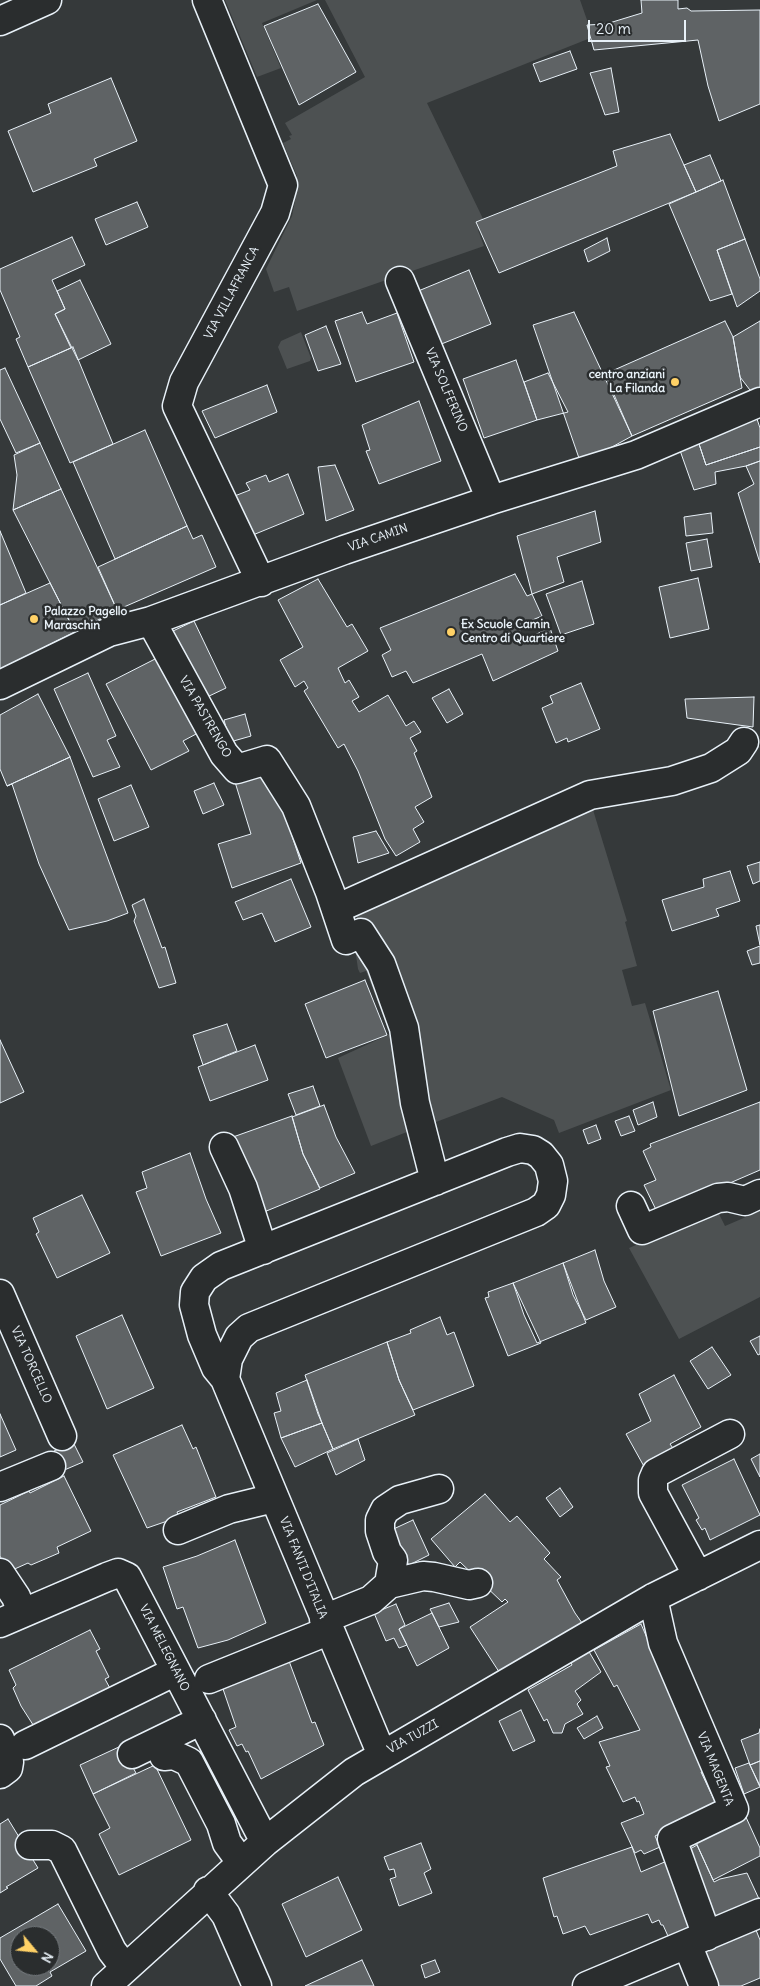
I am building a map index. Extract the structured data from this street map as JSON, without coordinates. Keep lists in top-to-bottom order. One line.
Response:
{"streets":{"street":["VIA VILLAFRANCA","VIA SOLFERINO","VIA CAMIN","VIA PASTRENGO","VIA TORCELLO","VIA FANTI D'ITALIA","VIA MELEGNANO","VIA TUZZI","VIA MAGENTA"]},"crossings":[["VIA VILLAFRANCA","VIA CAMIN"],["VIA SOLFERINO","VIA CAMIN"],["VIA CAMIN","VIA PASTRENGO"],["VIA PASTRENGO","VIA FANTI D'ITALIA"],["VIA FANTI D'ITALIA","VIA TUZZI"],["VIA MELEGNANO","VIA TUZZI"],["VIA TUZZI","VIA MAGENTA"]],"places":["centro anziani La Filanda","Palazzo Pagello Maraschin","Ex Scuole Camin Centro di Quartiere"],"scale_bar":"20 m","north":"bottom right"}
